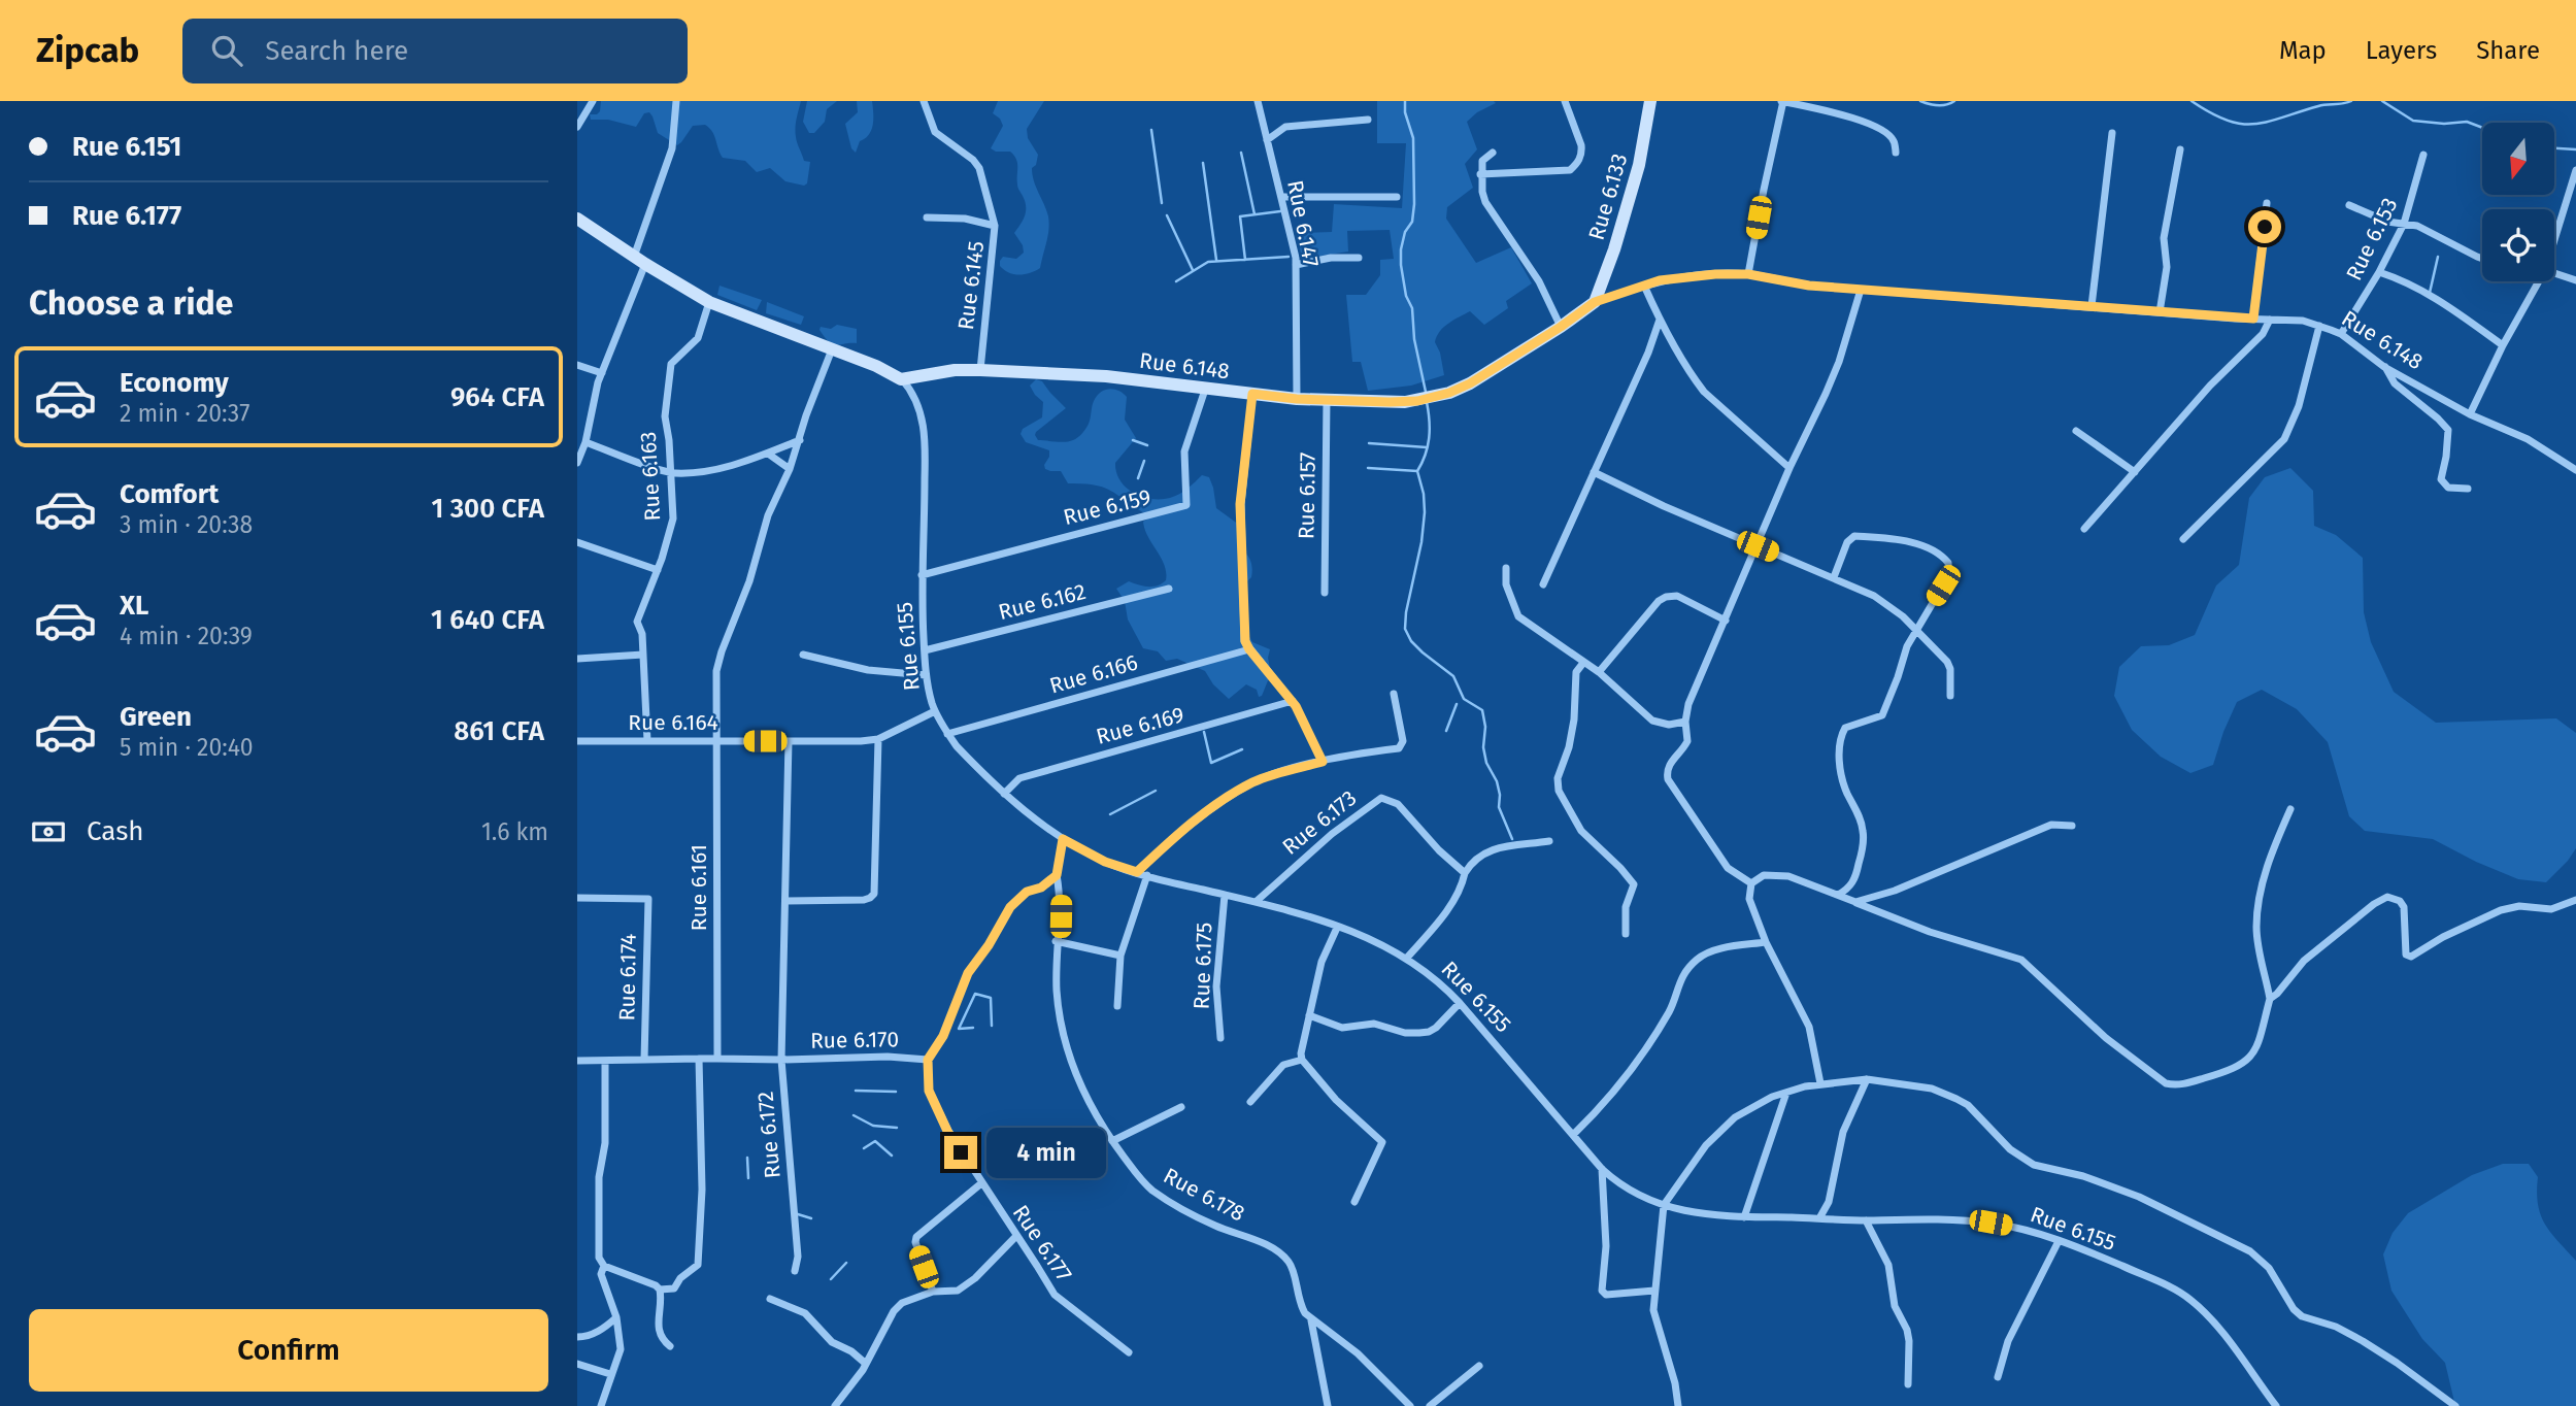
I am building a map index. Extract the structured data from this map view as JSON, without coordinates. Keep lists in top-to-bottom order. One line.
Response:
{"streets":{"street":["Rue 6.133","Rue 6.147","Rue 6.153","Rue 6.145","Rue 6.148","Rue 6.163","Rue 6.157","Rue 6.159","Rue 6.162","Rue 6.155","Rue 6.166","Rue 6.164","Rue 6.169","Rue 6.173","Rue 6.161","Rue 6.175","Rue 6.174","Rue 6.170","Rue 6.172","Rue 6.178","Rue 6.177"]},"crossings":[["Rue 6.133","Rue 6.148"],["Rue 6.147","Rue 6.148"],["Rue 6.153","Rue 6.148"],["Rue 6.145","Rue 6.148"],["Rue 6.148","Rue 6.157"],["Rue 6.148","Rue 6.159"],["Rue 6.148","Rue 6.155"],["Rue 6.163","Rue 6.164"],["Rue 6.159","Rue 6.155"],["Rue 6.162","Rue 6.155"],["Rue 6.155","Rue 6.166"],["Rue 6.155","Rue 6.164"],["Rue 6.155","Rue 6.169"],["Rue 6.155","Rue 6.173"],["Rue 6.155","Rue 6.175"],["Rue 6.164","Rue 6.161"],["Rue 6.161","Rue 6.172"],["Rue 6.170","Rue 6.172"],["Rue 6.170","Rue 6.177"]],"north":"bottom","page":{"header":"Zipcab","search":"Search here","nav":["Map","Layers","Share"],"banner":["Rue 6.151","Rue 6.177"],"heading":"Choose a ride","list":[{"name":"Economy","note":"2 min · 20:37","value":"964 CFA"},{"name":"Comfort","note":"3 min · 20:38","value":"1 300 CFA"},{"name":"XL","note":"4 min · 20:39","value":"1 640 CFA"},{"name":"Green","note":"5 min · 20:40","value":"861 CFA"}],"pay":["Cash","1.6 km"],"bubble":"4 min","buttons":"Confirm"}}
